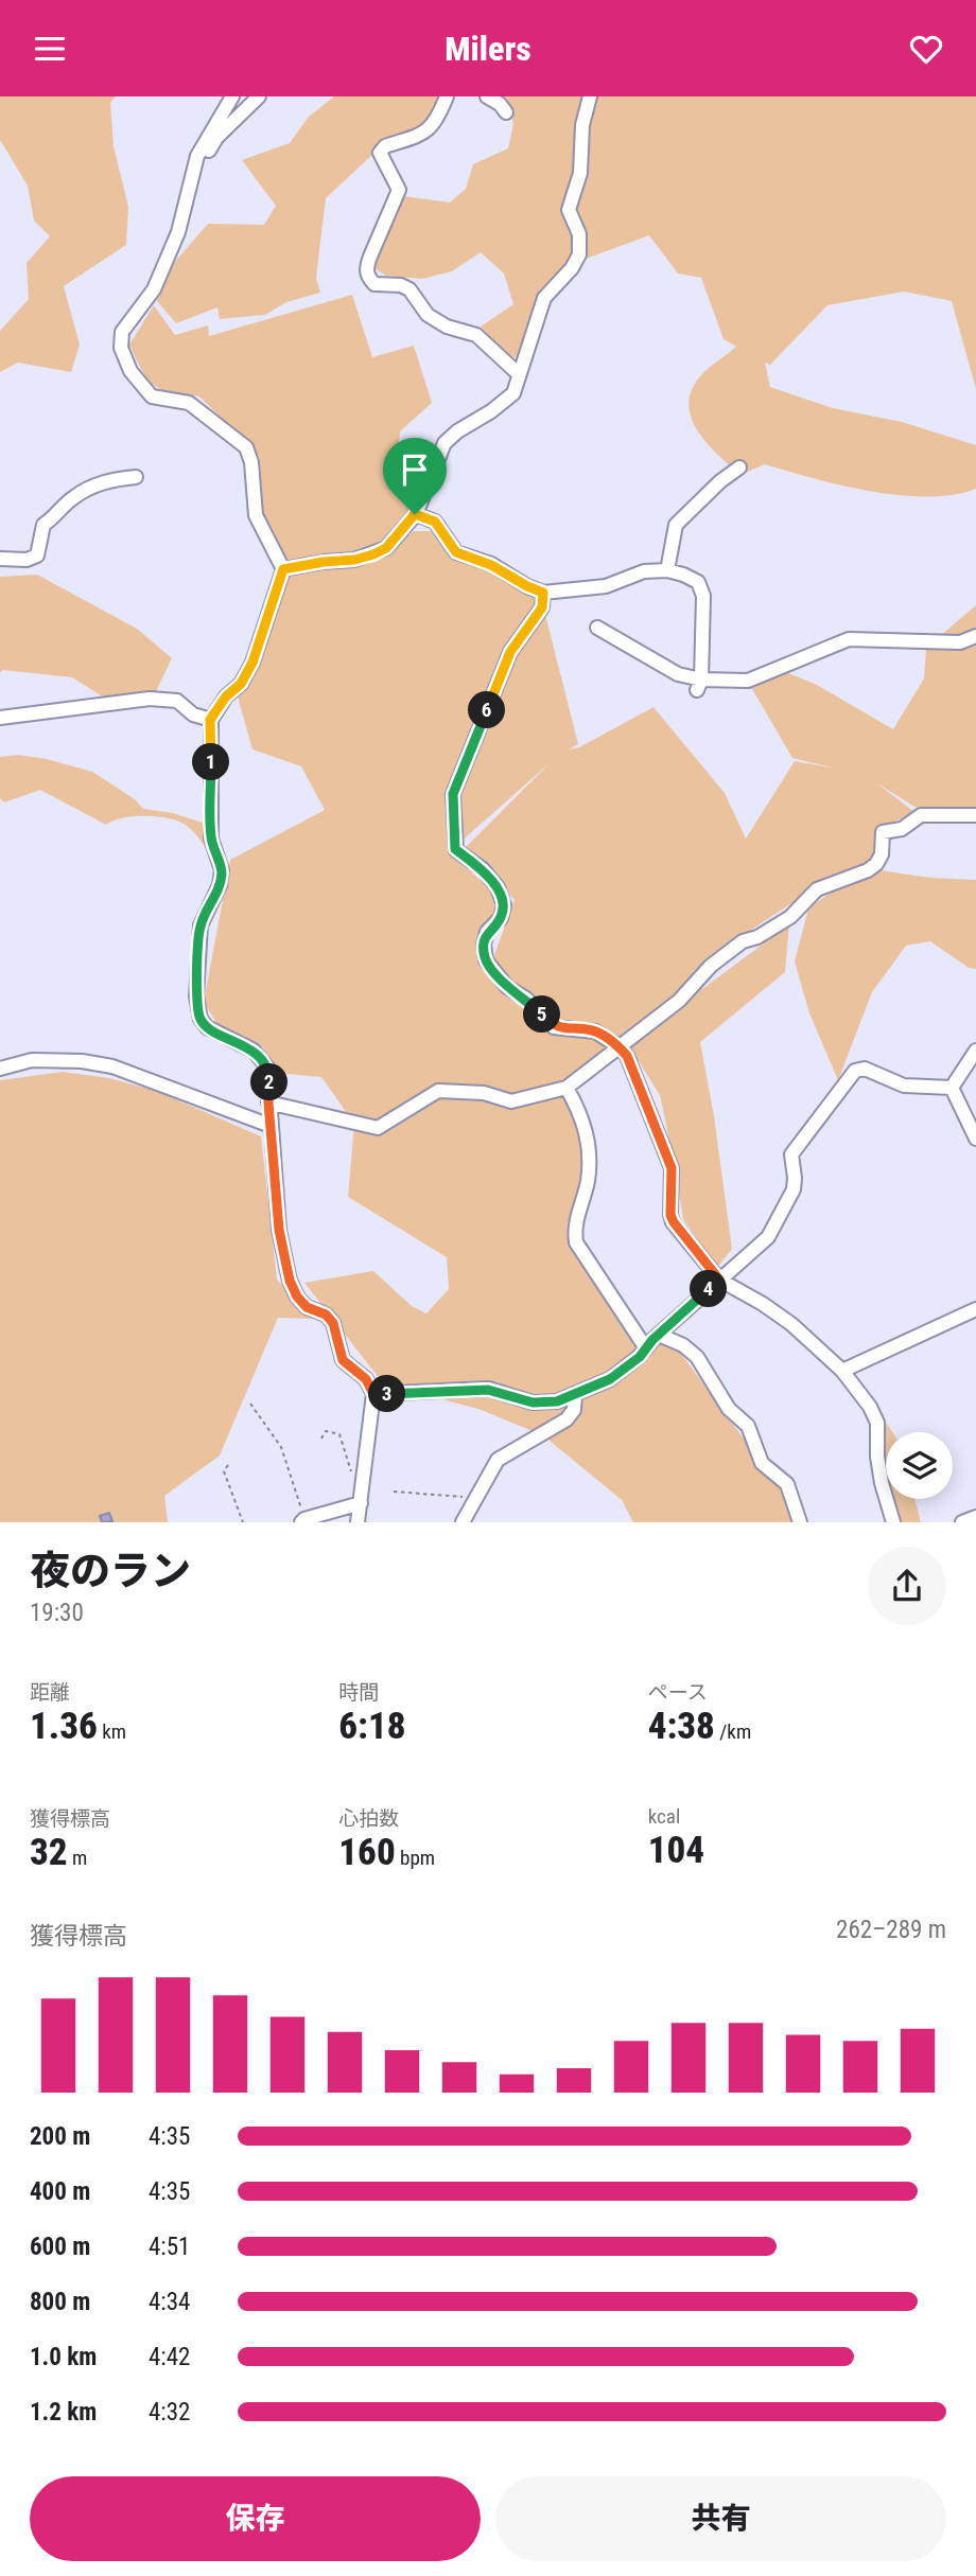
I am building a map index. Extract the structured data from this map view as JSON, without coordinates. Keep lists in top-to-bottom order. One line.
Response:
{"page":{"header":"Milers","pins":["6","1","5","2","4","3"],"heading":["夜のラン","19:30"],"stats":[["距離","1.36 km"],["時間","6:18"],["ペース","4:38 /km"],["獲得標高","32 m"],["心拍数","160 bpm"],["kcal","104"]],"chart":["獲得標高","262–289 m"],"list":[{"name":"200 m","note":"4:35"},{"name":"400 m","note":"4:35"},{"name":"600 m","note":"4:51"},{"name":"800 m","note":"4:34"},{"name":"1.0 km","note":"4:42"},{"name":"1.2 km","note":"4:32"}],"buttons":["保存","共有"]}}
